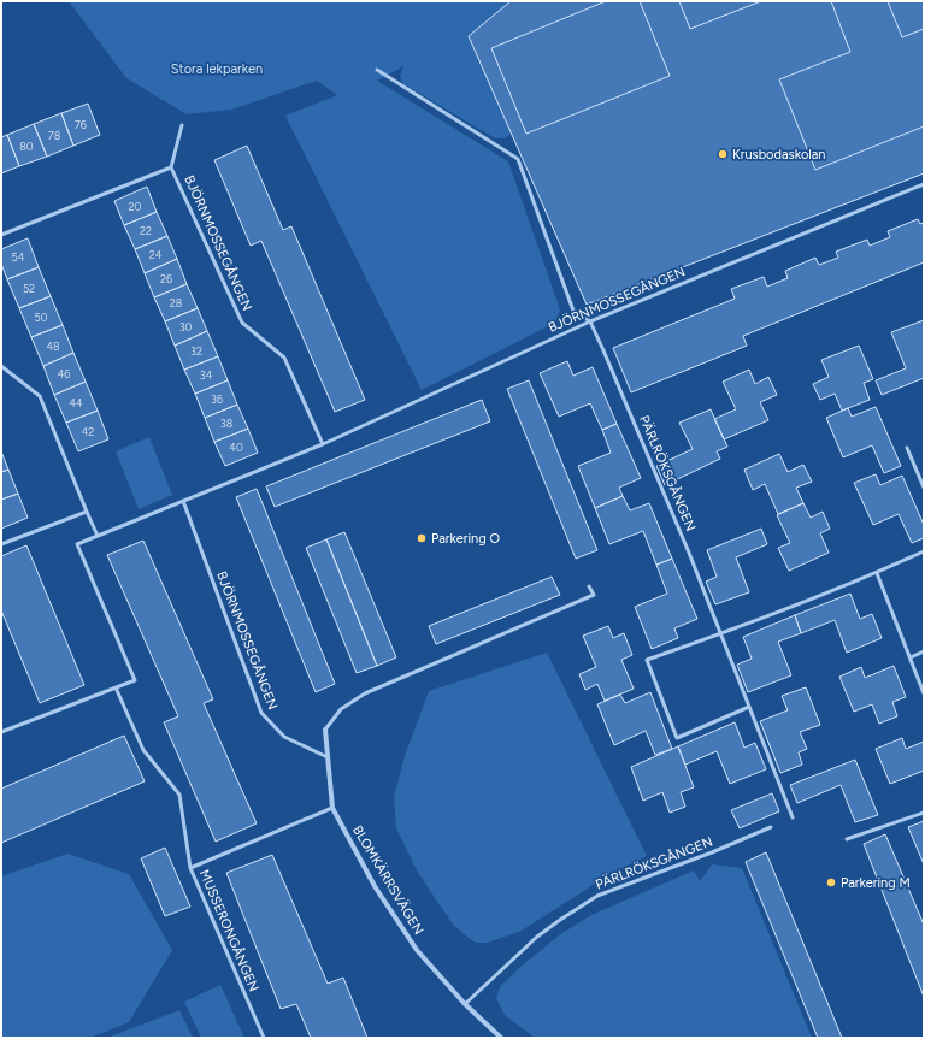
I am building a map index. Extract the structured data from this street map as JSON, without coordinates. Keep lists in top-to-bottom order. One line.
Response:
{"streets":{"street":["BLOMKÄRRSVÄGEN"],"lane":["BJÖRNMOSSEGÅNGEN","PÄRLRÖKSGÅNGEN","MUSSERONGÅNGEN"]},"crossings":[["BJÖRNMOSSEGÅNGEN","PÄRLRÖKSGÅNGEN"],["BJÖRNMOSSEGÅNGEN","BLOMKÄRRSVÄGEN"],["PÄRLRÖKSGÅNGEN","BLOMKÄRRSVÄGEN"],["BLOMKÄRRSVÄGEN","MUSSERONGÅNGEN"]],"parks":["Stora lekparken"],"places":["Krusbodaskolan","Parkering O","Parkering M"],"house_numbers":["76","78","80","20","22","24","54","26","52","28","50","30","48","32","46","34","36","44","38","42","40"]}
